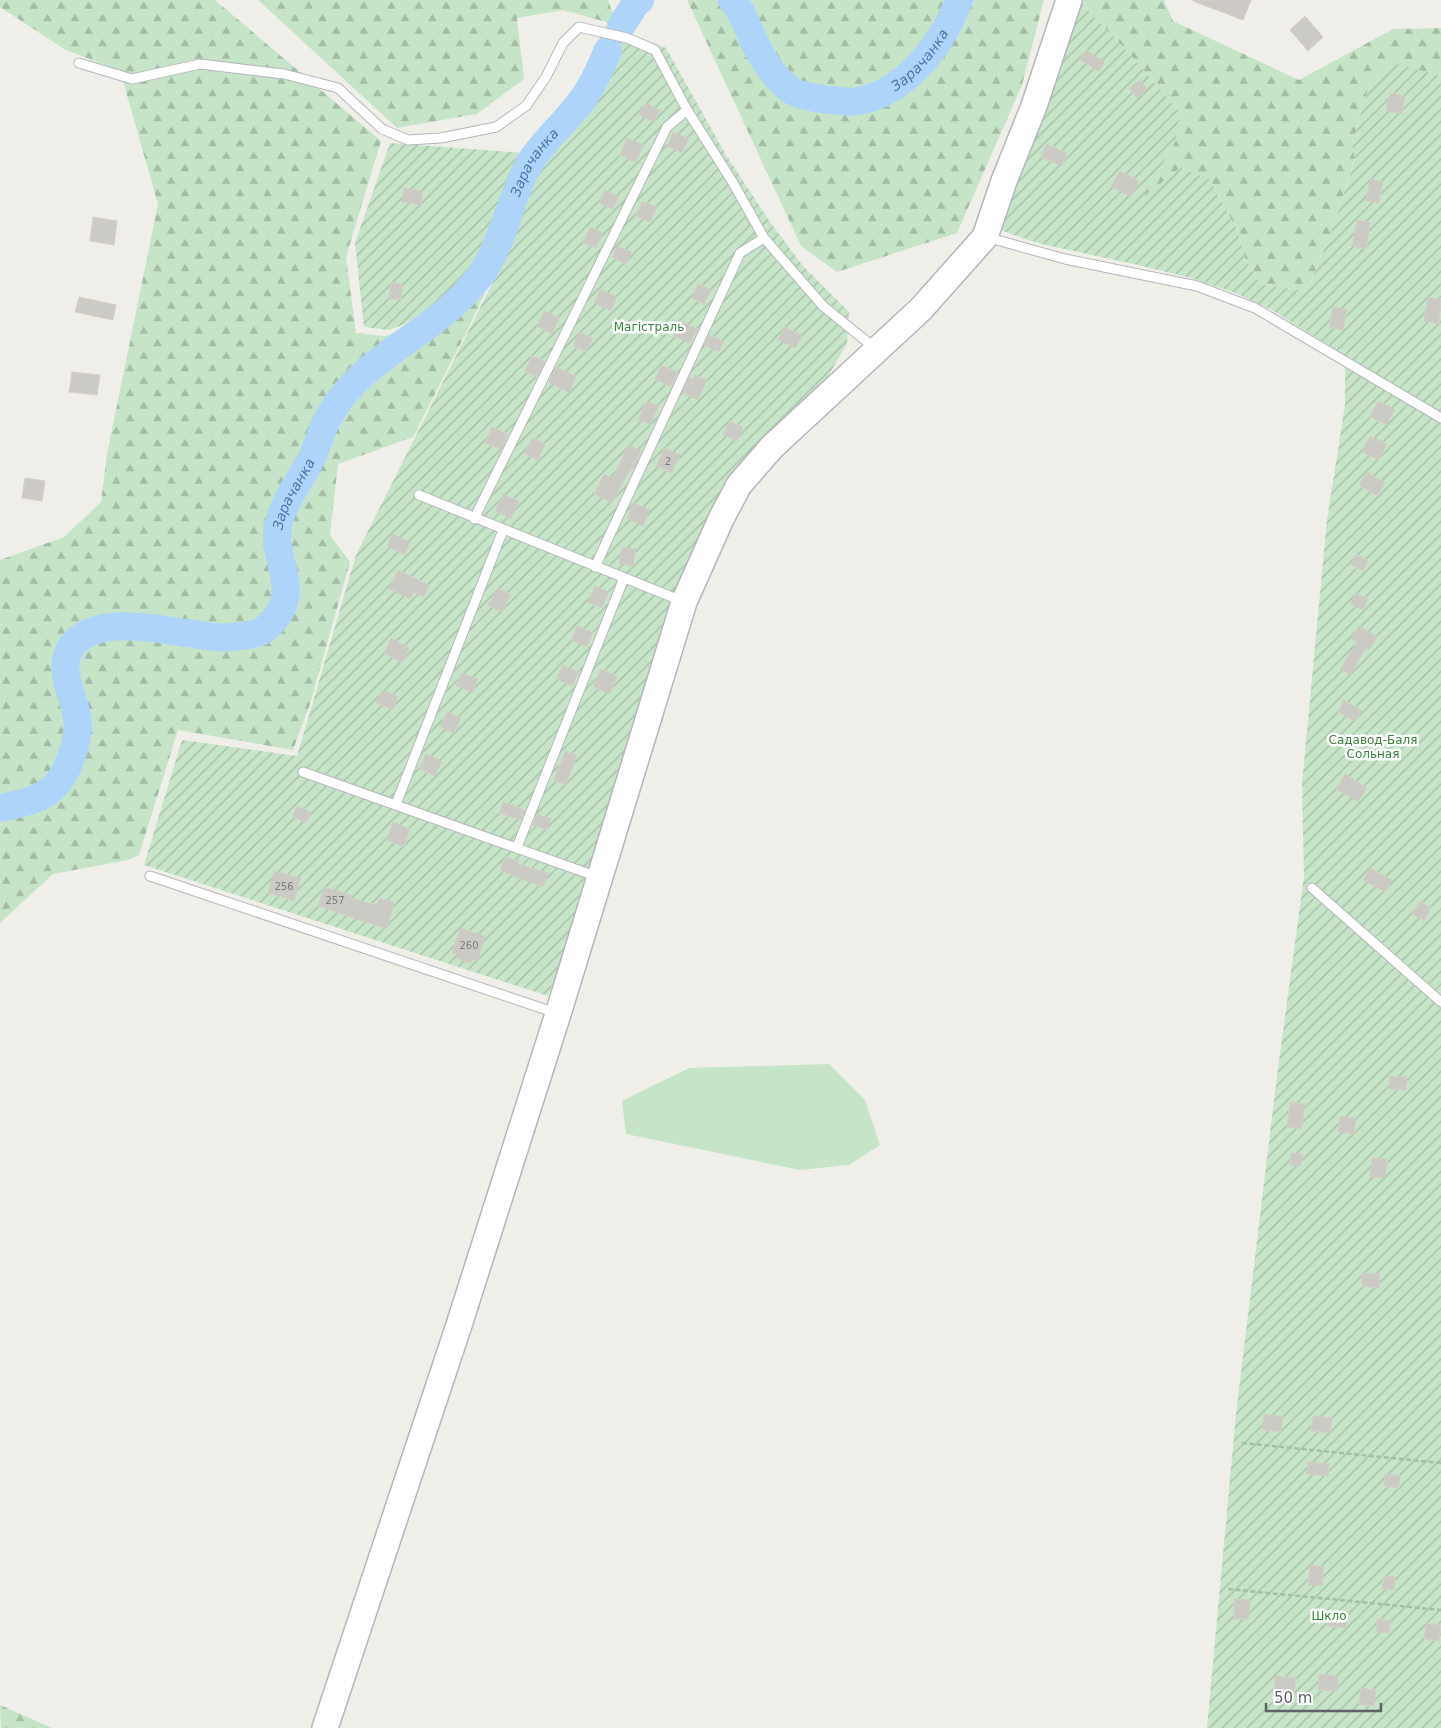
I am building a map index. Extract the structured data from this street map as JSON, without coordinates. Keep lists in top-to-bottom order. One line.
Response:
{"water":["Зарачанка"],"parks":["Магістраль","Садавод-Баля Сольная","Шкло"],"house_numbers":["2","256","257","260"],"scale_bar":"50 m"}
